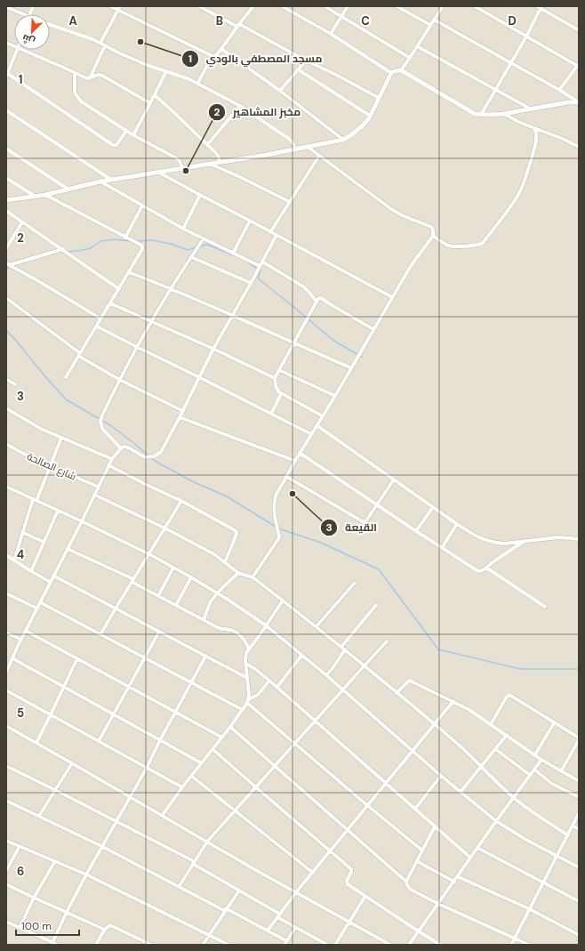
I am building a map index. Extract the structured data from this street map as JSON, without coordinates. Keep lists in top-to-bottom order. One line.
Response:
{"streets":{"street":["شارع الصالحة"]},"places":["مسجد المصطفي بالودي","مخبز المشاهير","القيعة"],"scale_bar":"100 m","north":"bottom left","grid":{"columns":["A","B","C","D"],"rows":["1","2","3","4","5","6"]}}
